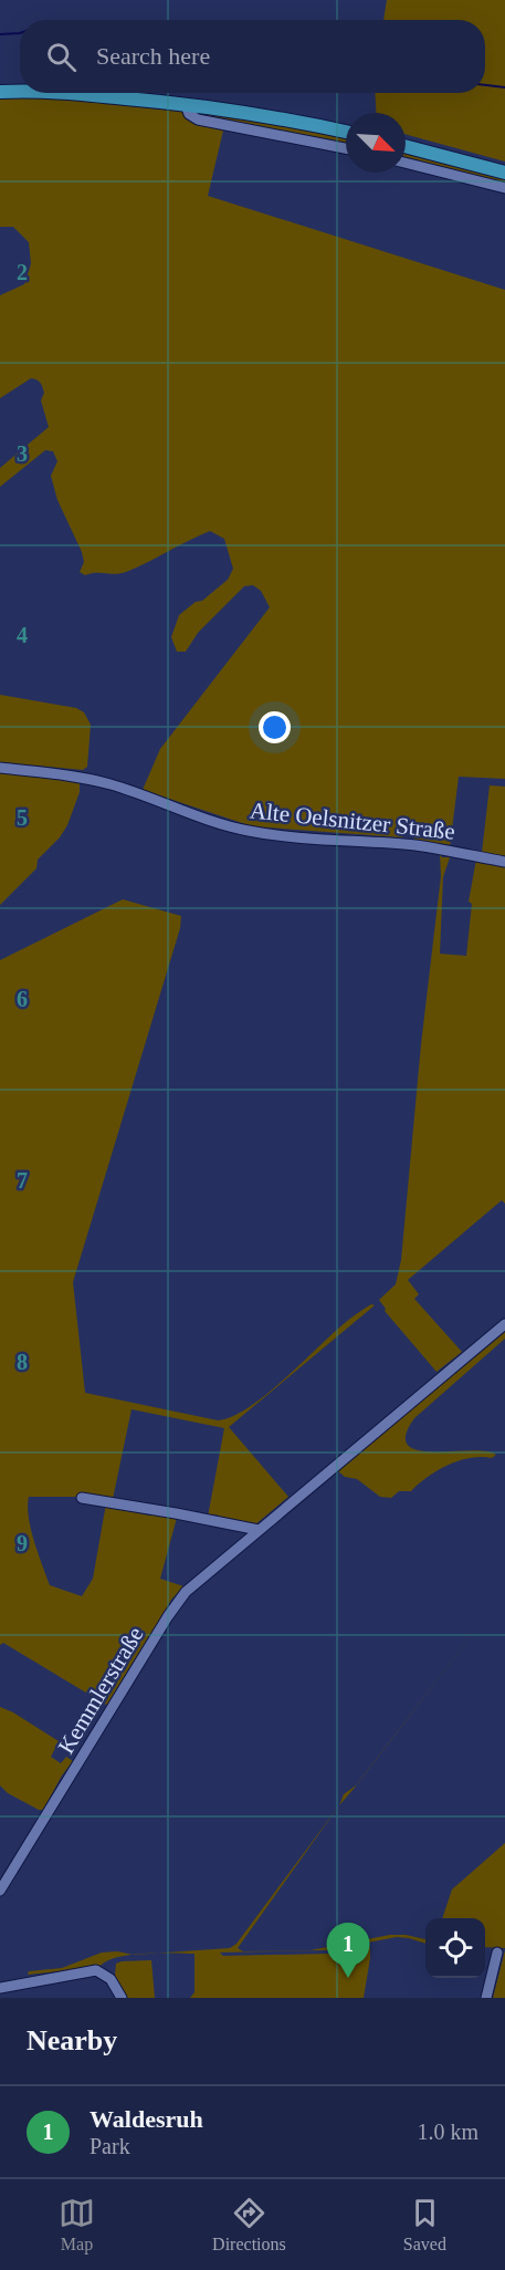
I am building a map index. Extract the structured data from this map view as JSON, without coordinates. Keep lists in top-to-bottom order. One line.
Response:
{"streets":{"street":["Alte Oelsnitzer Straße","Kemmlerstraße"]},"north":"bottom right","page":{"search":"Search here","pins":"1","heading":"Nearby","list":[{"mark":"1","name":"Waldesruh","note":"Park","value":"1.0 km"}],"nav":["Map","Directions","Saved"]},"grid":{"rows":["2","3","4","5","6","7","8","9"]}}
